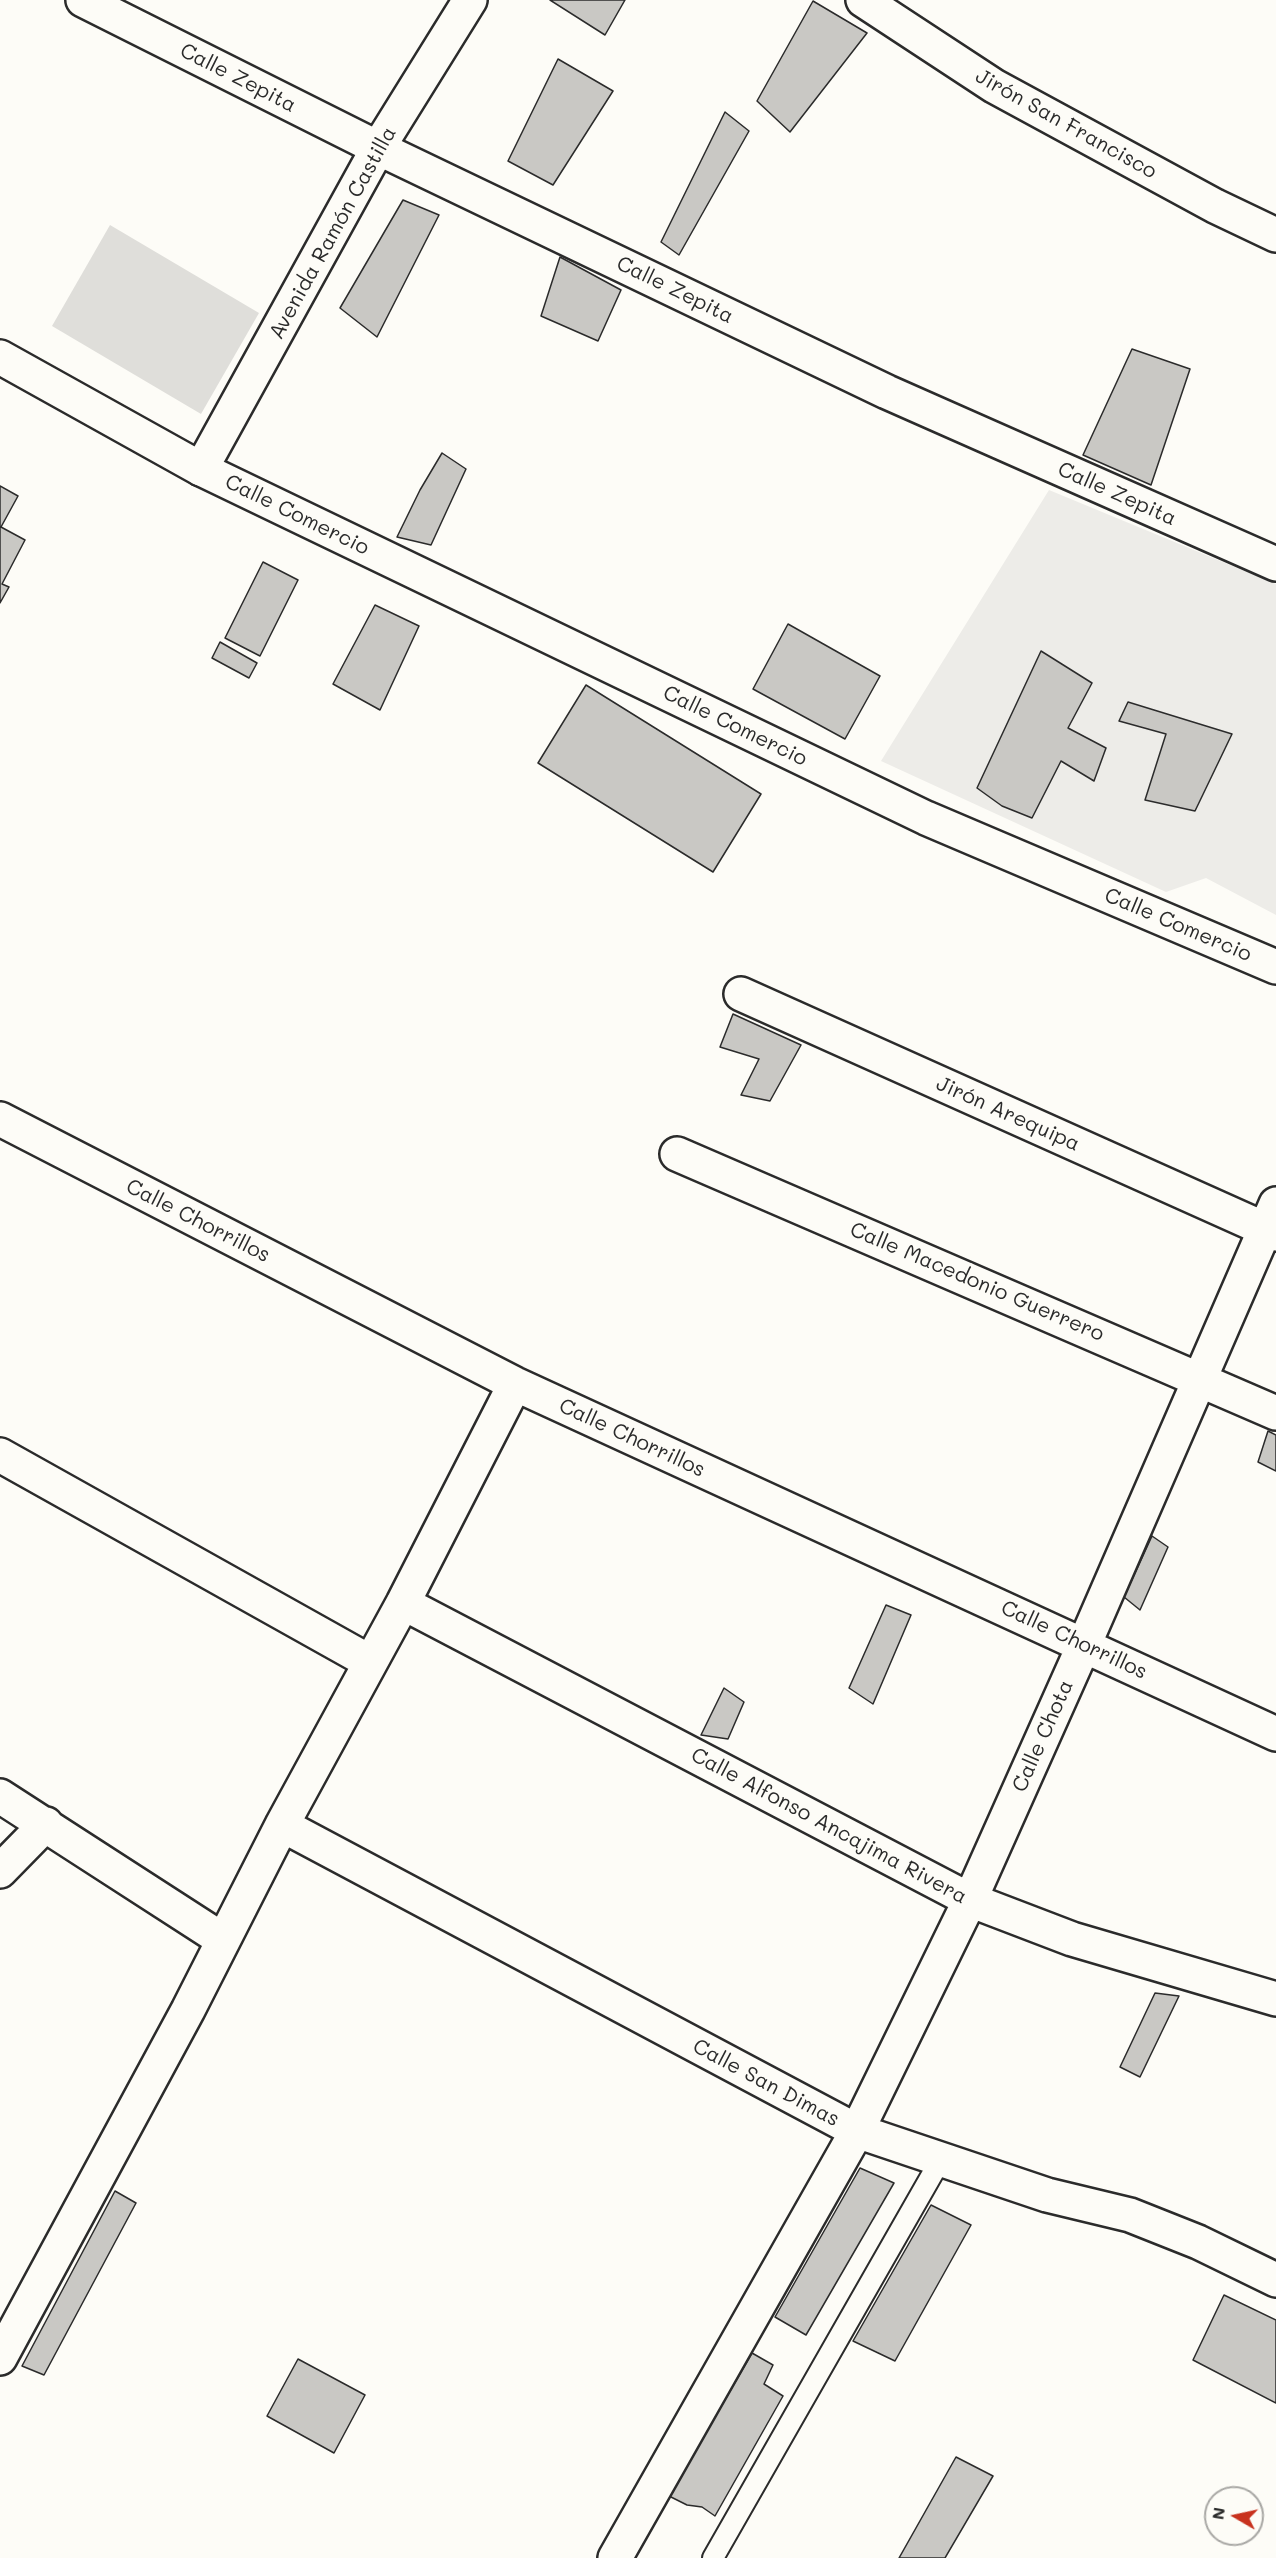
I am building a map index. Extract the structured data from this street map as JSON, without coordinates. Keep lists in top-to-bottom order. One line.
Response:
{"streets":{"street":["Calle Zepita","Jirón San Francisco","Avenida Ramón Castilla","Calle Comercio","Jirón Arequipa","Calle Chorrillos","Calle Macedonio Guerrero","Calle Chota","Calle Alfonso Ancajima Rivera","Calle San Dimas"]},"crossings":[["Calle Zepita","Avenida Ramón Castilla"],["Avenida Ramón Castilla","Calle Comercio"],["Jirón Arequipa","Calle Chota"],["Calle Chorrillos","Calle Chota"],["Calle Macedonio Guerrero","Calle Chota"],["Calle Chota","Calle Alfonso Ancajima Rivera"],["Calle Chota","Calle San Dimas"]],"north":"left"}
